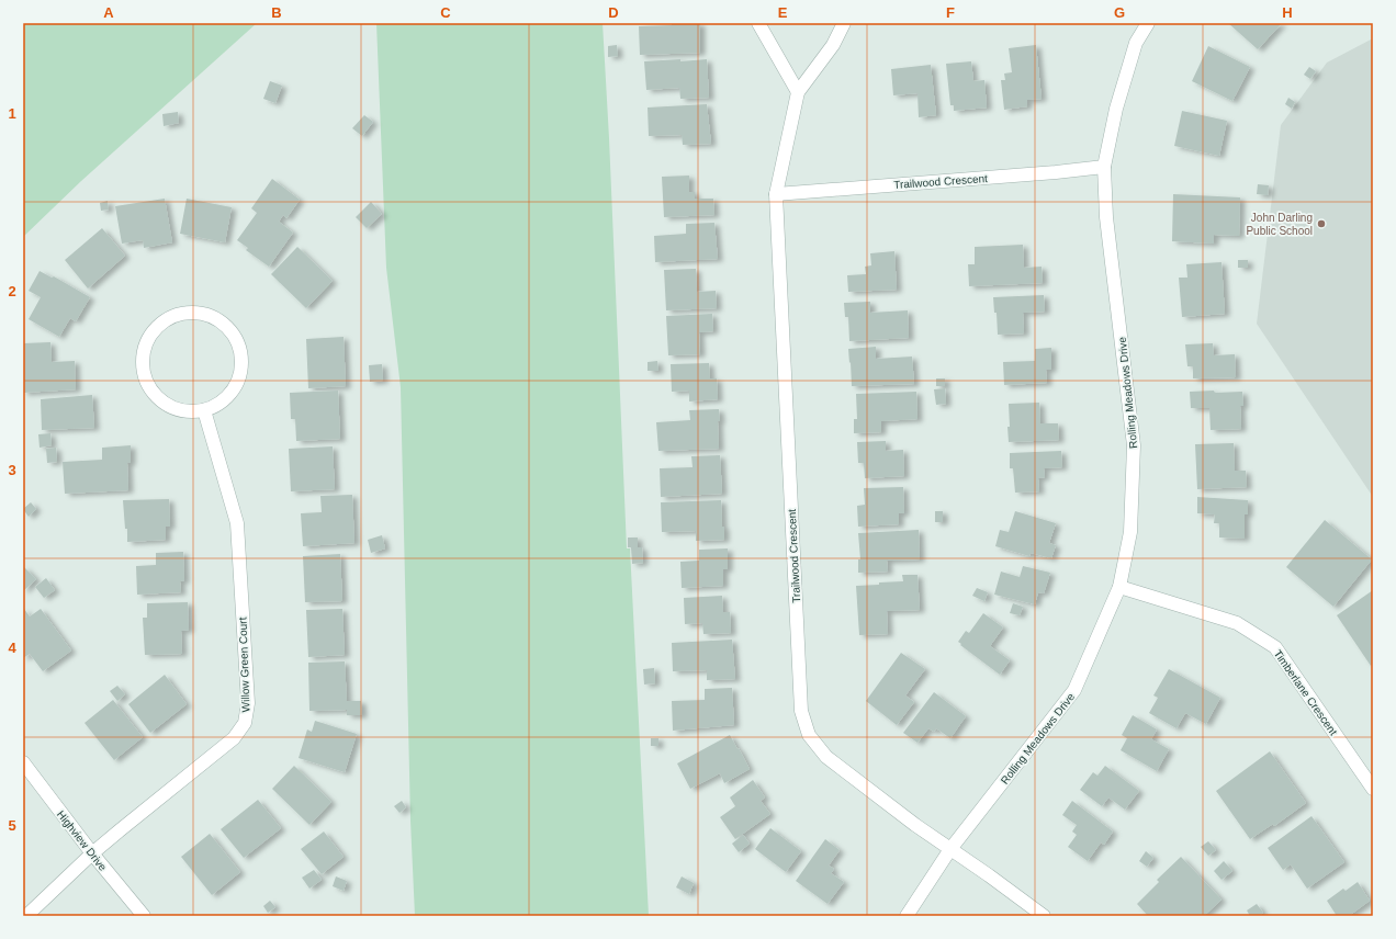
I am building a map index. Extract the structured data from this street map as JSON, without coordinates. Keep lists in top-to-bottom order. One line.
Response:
{"streets":{"street":["Trailwood Crescent","Rolling Meadows Drive","Willow Green Court","Timberlane Crescent","Highview Drive"]},"crossings":[["Trailwood Crescent","Rolling Meadows Drive"],["Rolling Meadows Drive","Timberlane Crescent"],["Willow Green Court","Highview Drive"]],"places":["John Darling Public School"],"grid":{"columns":["A","B","C","D","E","F","G","H"],"rows":["1","2","3","4","5"]}}
